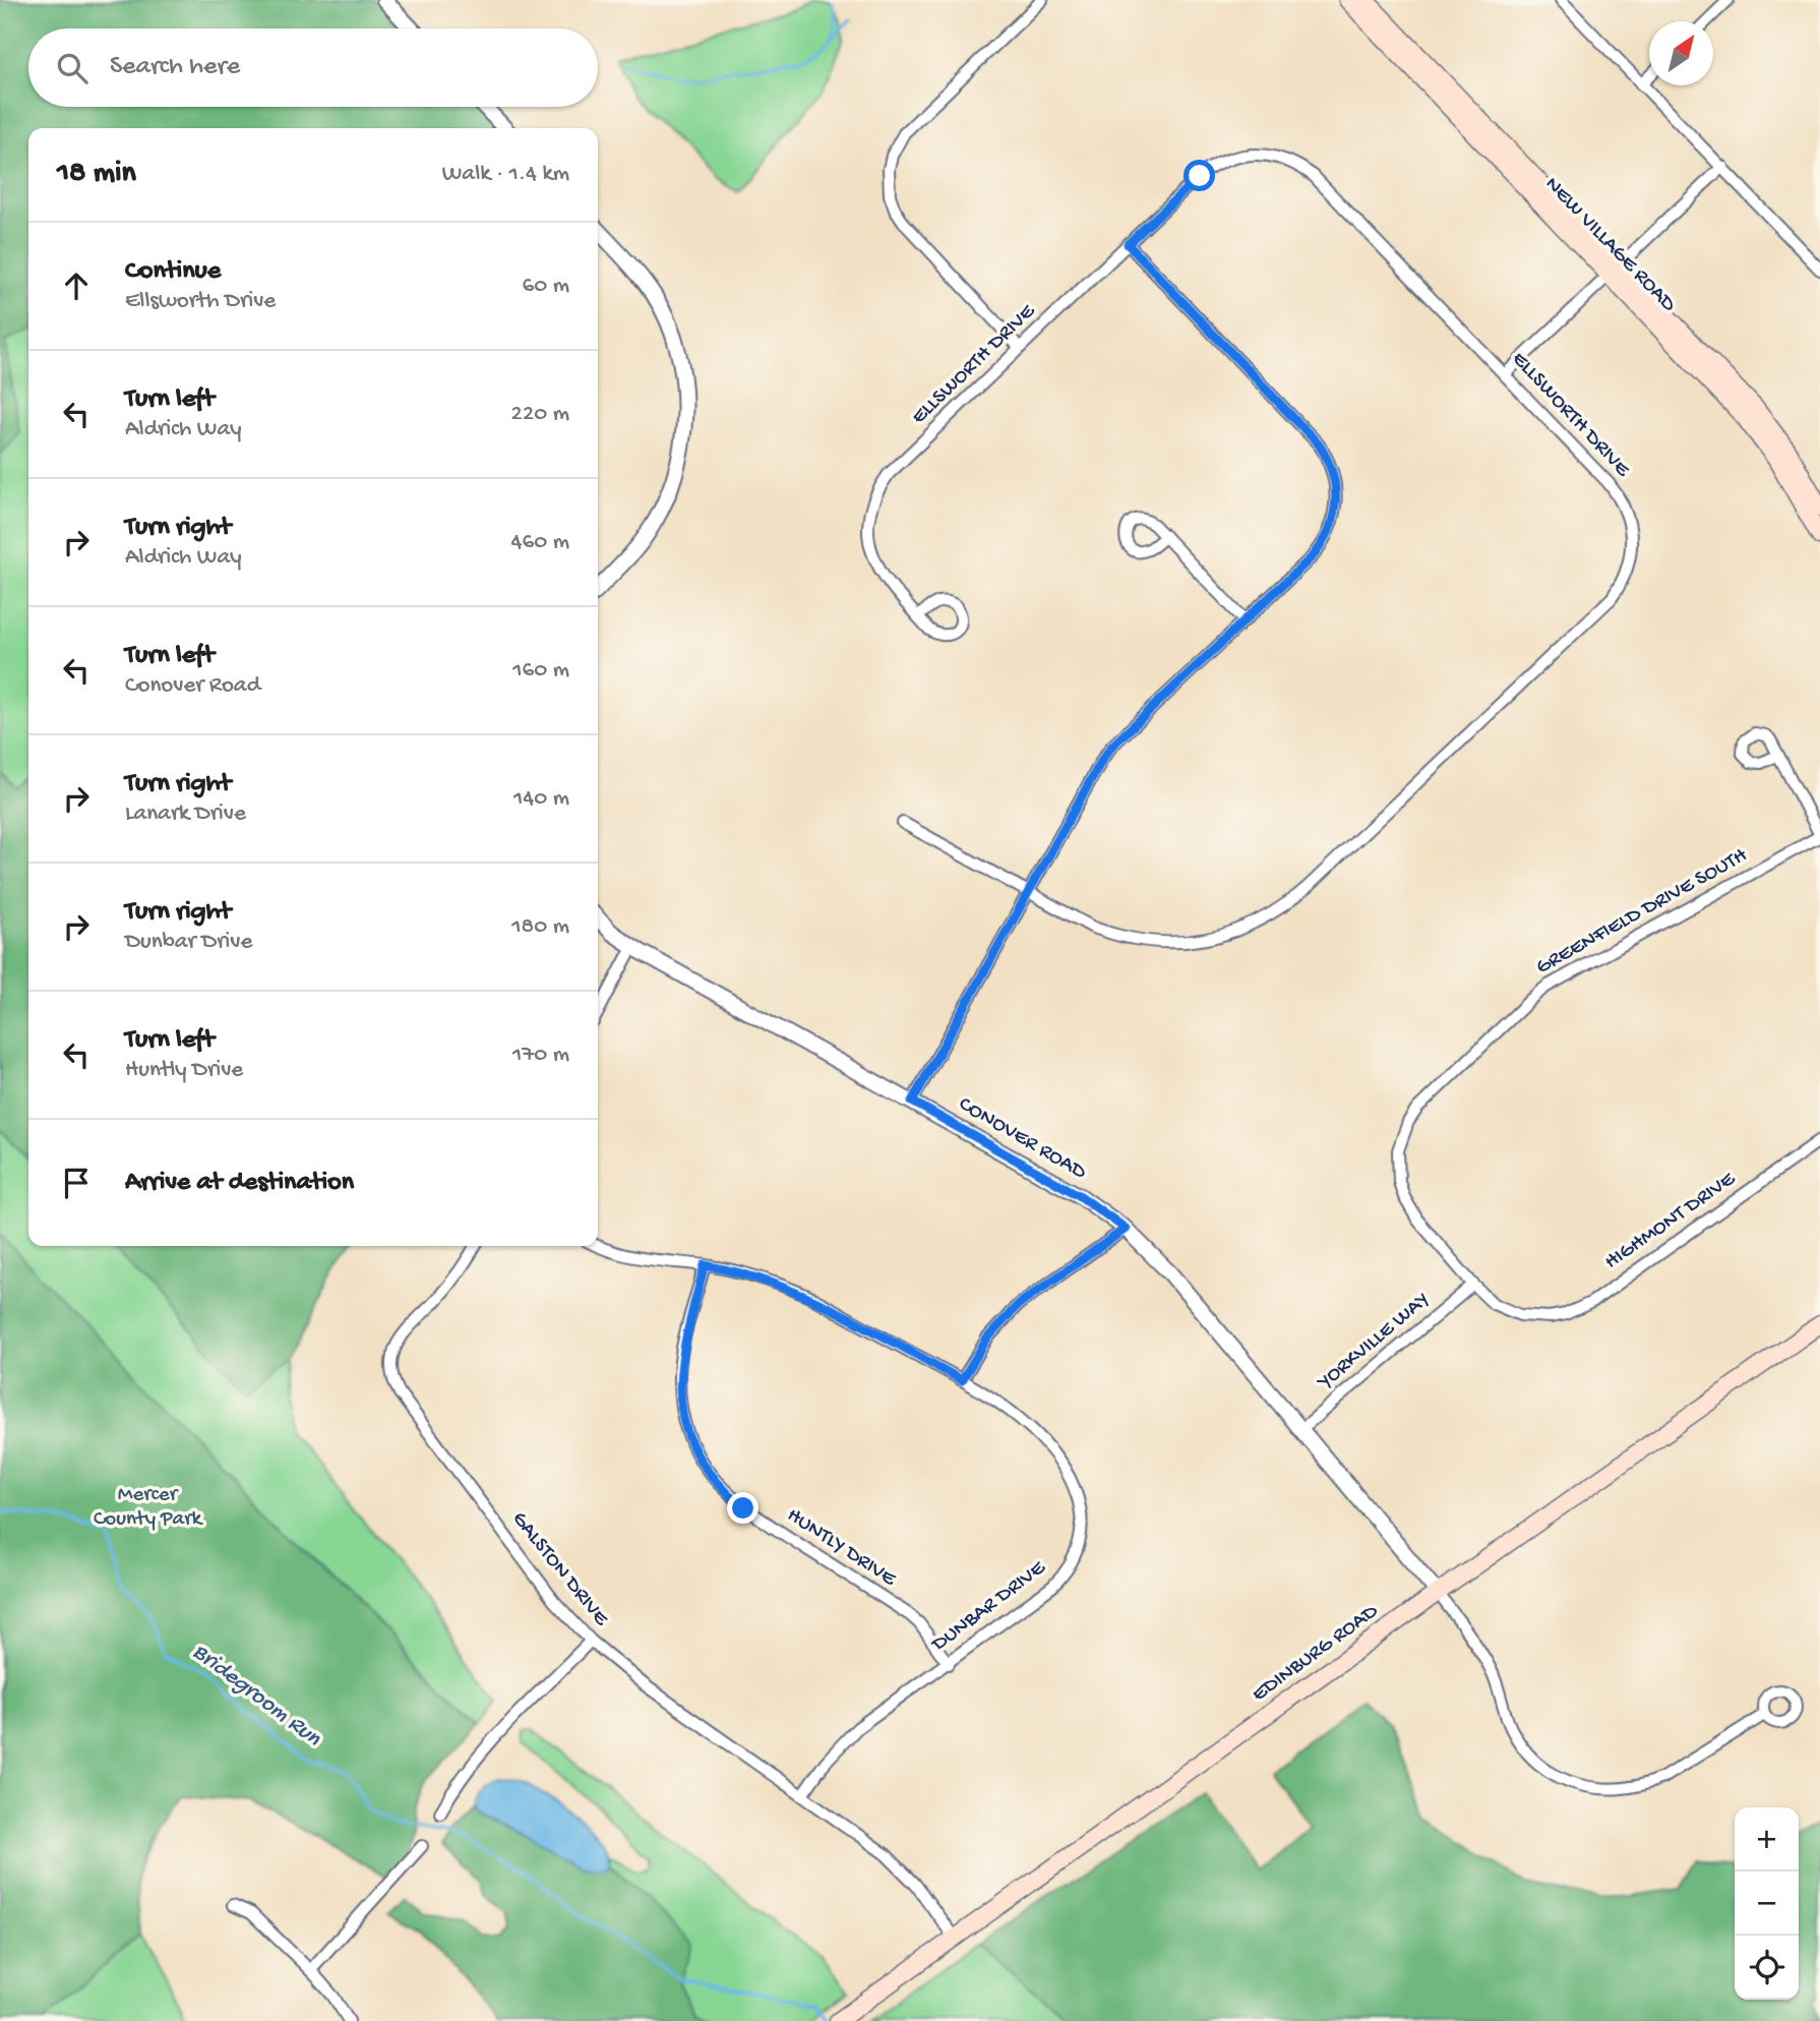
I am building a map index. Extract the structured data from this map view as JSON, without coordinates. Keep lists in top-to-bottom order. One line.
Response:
{"streets":{"main road":["NEW VILLAGE ROAD","EDINBURG ROAD"],"street":["ELLSWORTH DRIVE","GREENFIELD DRIVE SOUTH","CONOVER ROAD","HIGHMONT DRIVE","YORKVILLE WAY","HUNTLY DRIVE","GALSTON DRIVE","DUNBAR DRIVE"]},"crossings":[["GREENFIELD DRIVE SOUTH","HIGHMONT DRIVE"],["GREENFIELD DRIVE SOUTH","YORKVILLE WAY"],["CONOVER ROAD","YORKVILLE WAY"],["CONOVER ROAD","EDINBURG ROAD"],["HUNTLY DRIVE","DUNBAR DRIVE"],["GALSTON DRIVE","DUNBAR DRIVE"],["GALSTON DRIVE","EDINBURG ROAD"]],"water":["Bridegroom Run"],"parks":["Mercer County Park"],"north":"top right","page":{"search":"Search here","heading":["18 min","Walk · 1.4 km"],"list":[["Continue","Ellsworth Drive","60 m"],["Turn left","Aldrich Way","220 m"],["Turn right","Aldrich Way","460 m"],["Turn left","Conover Road","160 m"],["Turn right","Lanark Drive","140 m"],["Turn right","Dunbar Drive","180 m"],["Turn left","Huntly Drive","170 m"],"Arrive at destination"],"map_buttons":["+","−"]}}
